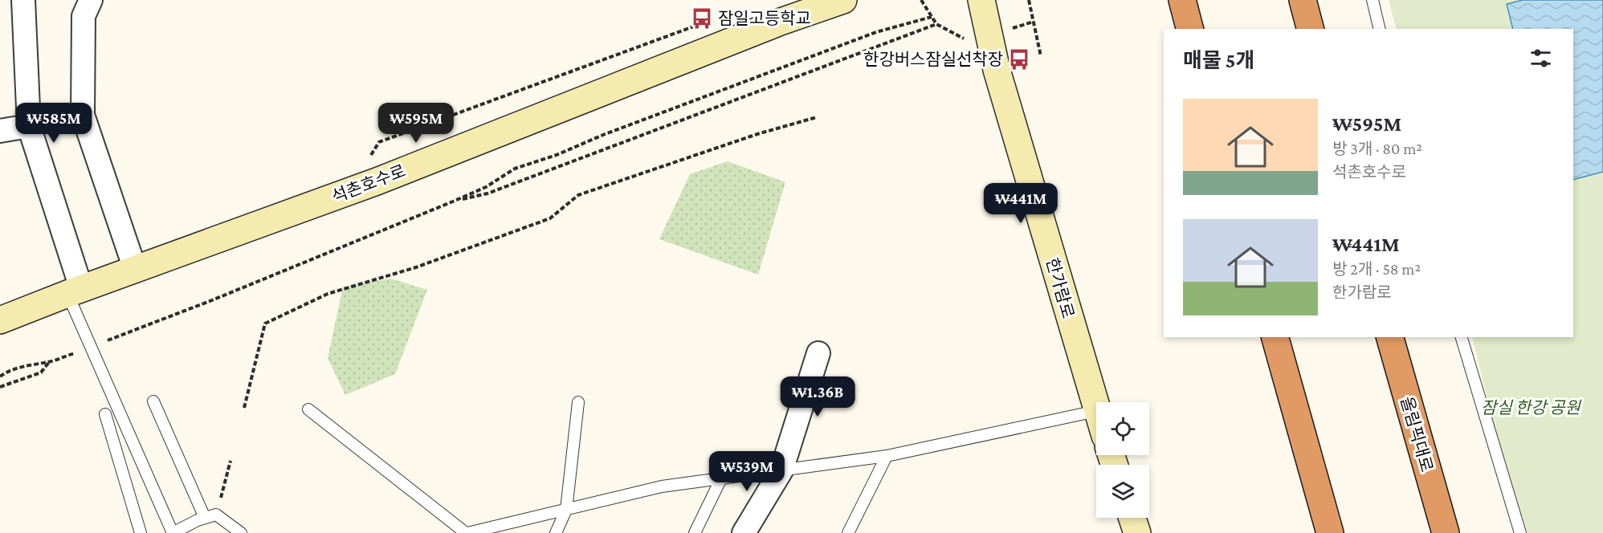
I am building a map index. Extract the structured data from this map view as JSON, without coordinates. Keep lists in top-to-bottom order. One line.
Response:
{"streets":{"highway":["올림픽대로"],"street":["석촌호수로","한가람로"]},"parks":["잠실 한강 공원"],"places":{"bus stop":["잠일고등학교","한강버스잠실선착장"]},"page":{"heading":"매물 5개","list":[{"name":"₩595M","note":"방 3개 · 80 m² · 석촌호수로"},{"name":"₩441M","note":"방 2개 · 58 m² · 한가람로"}],"price":["₩585M","₩595M","₩441M","₩1.36B","₩539M"]}}
